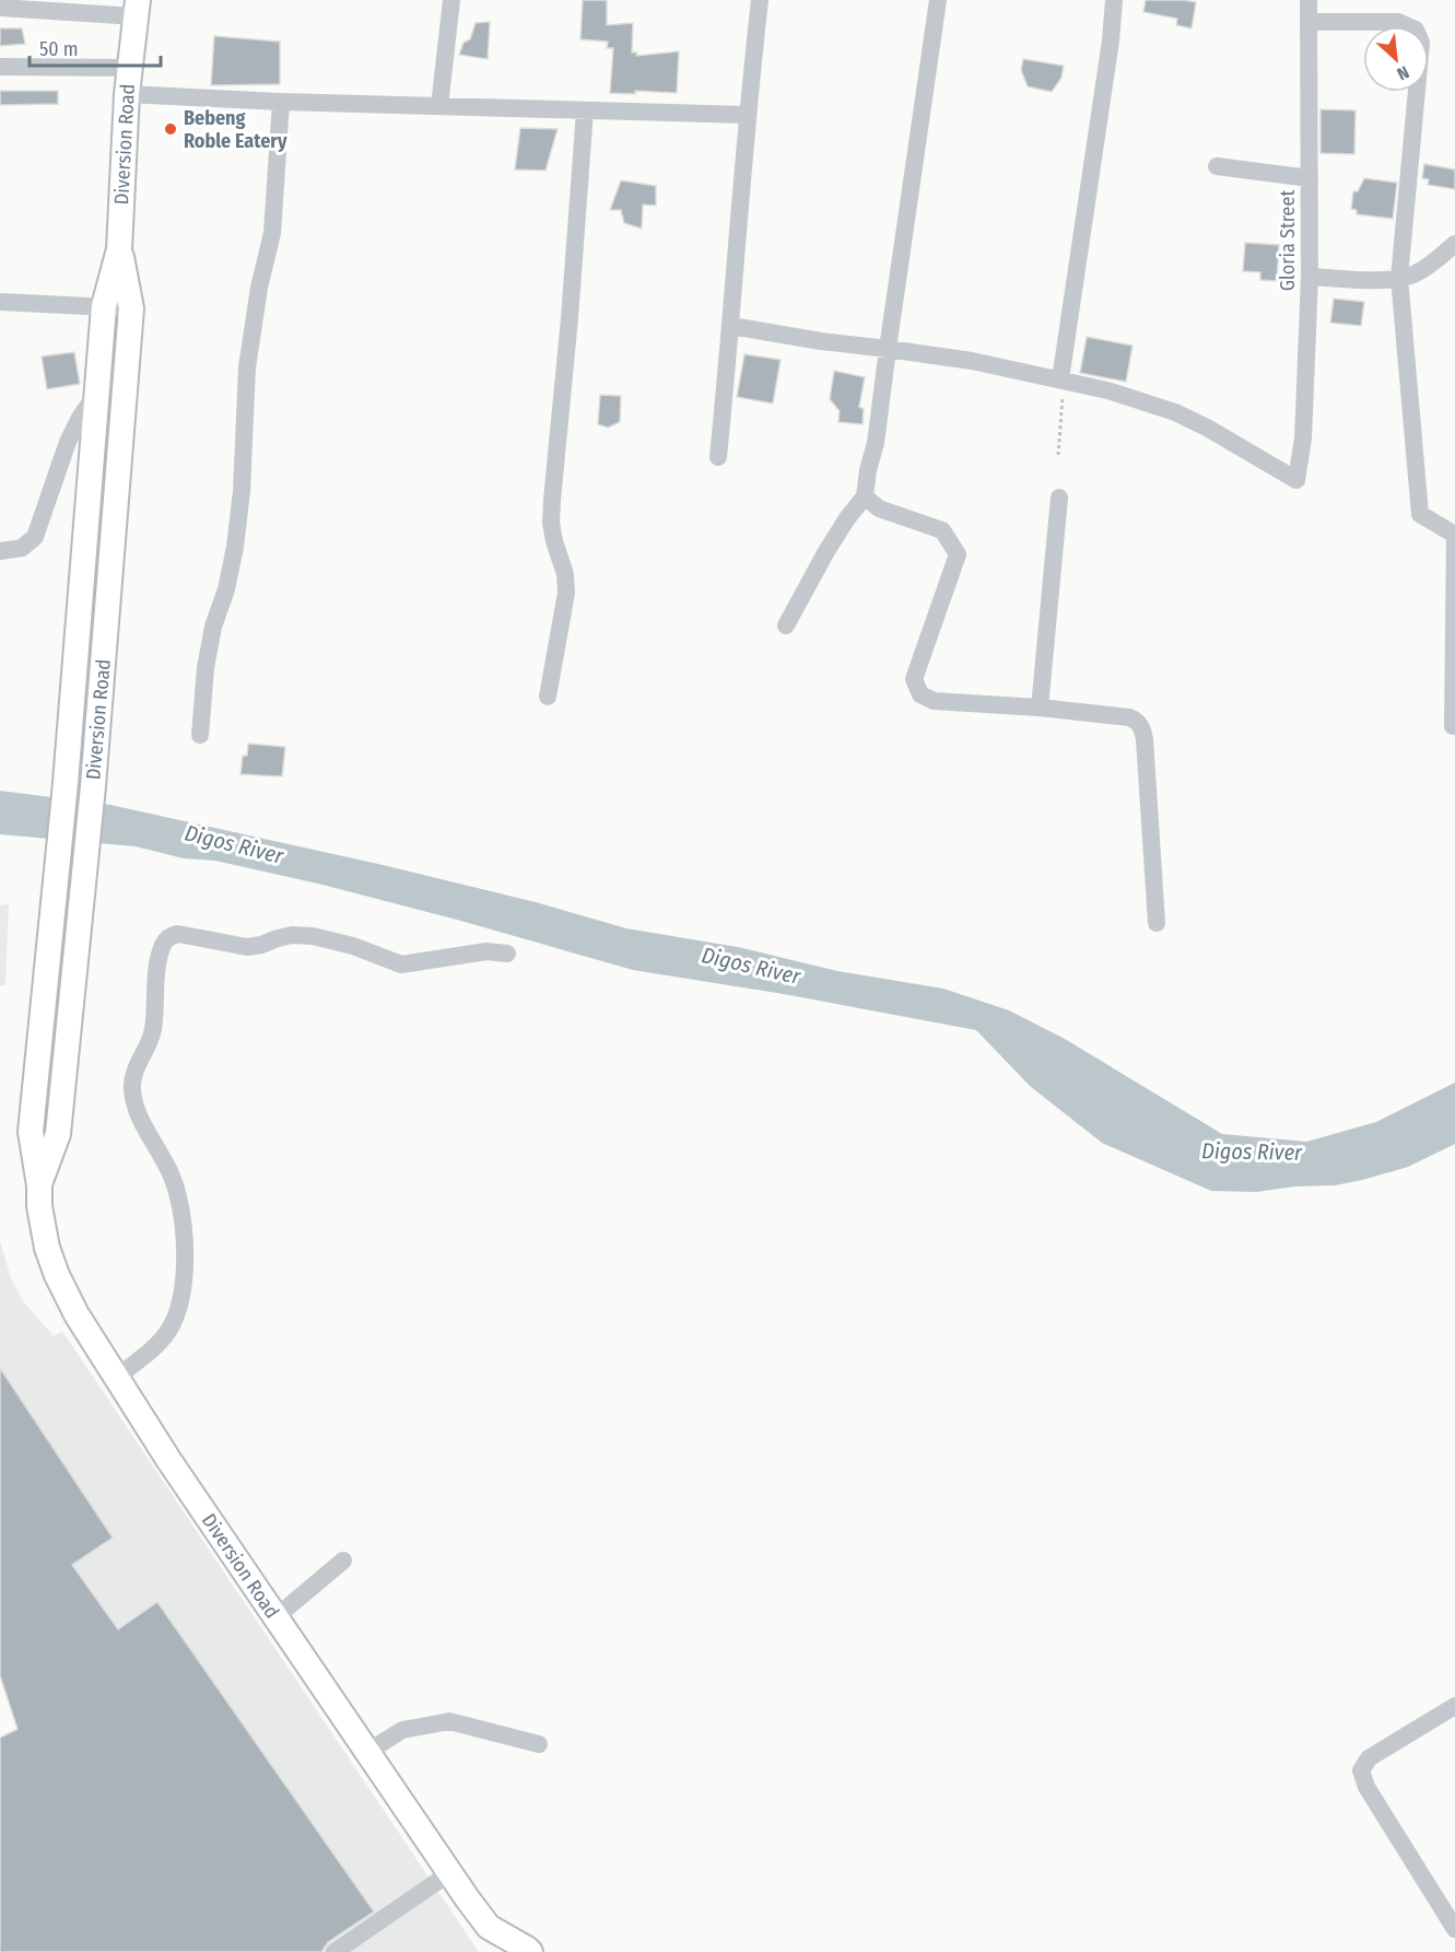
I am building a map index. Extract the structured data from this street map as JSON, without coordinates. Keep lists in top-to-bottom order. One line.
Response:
{"streets":{"highway":["Diversion Road"],"street":["Gloria Street"]},"water":["Digos River"],"places":["Bebeng Roble Eatery"],"scale_bar":"50 m","north":"bottom right"}
